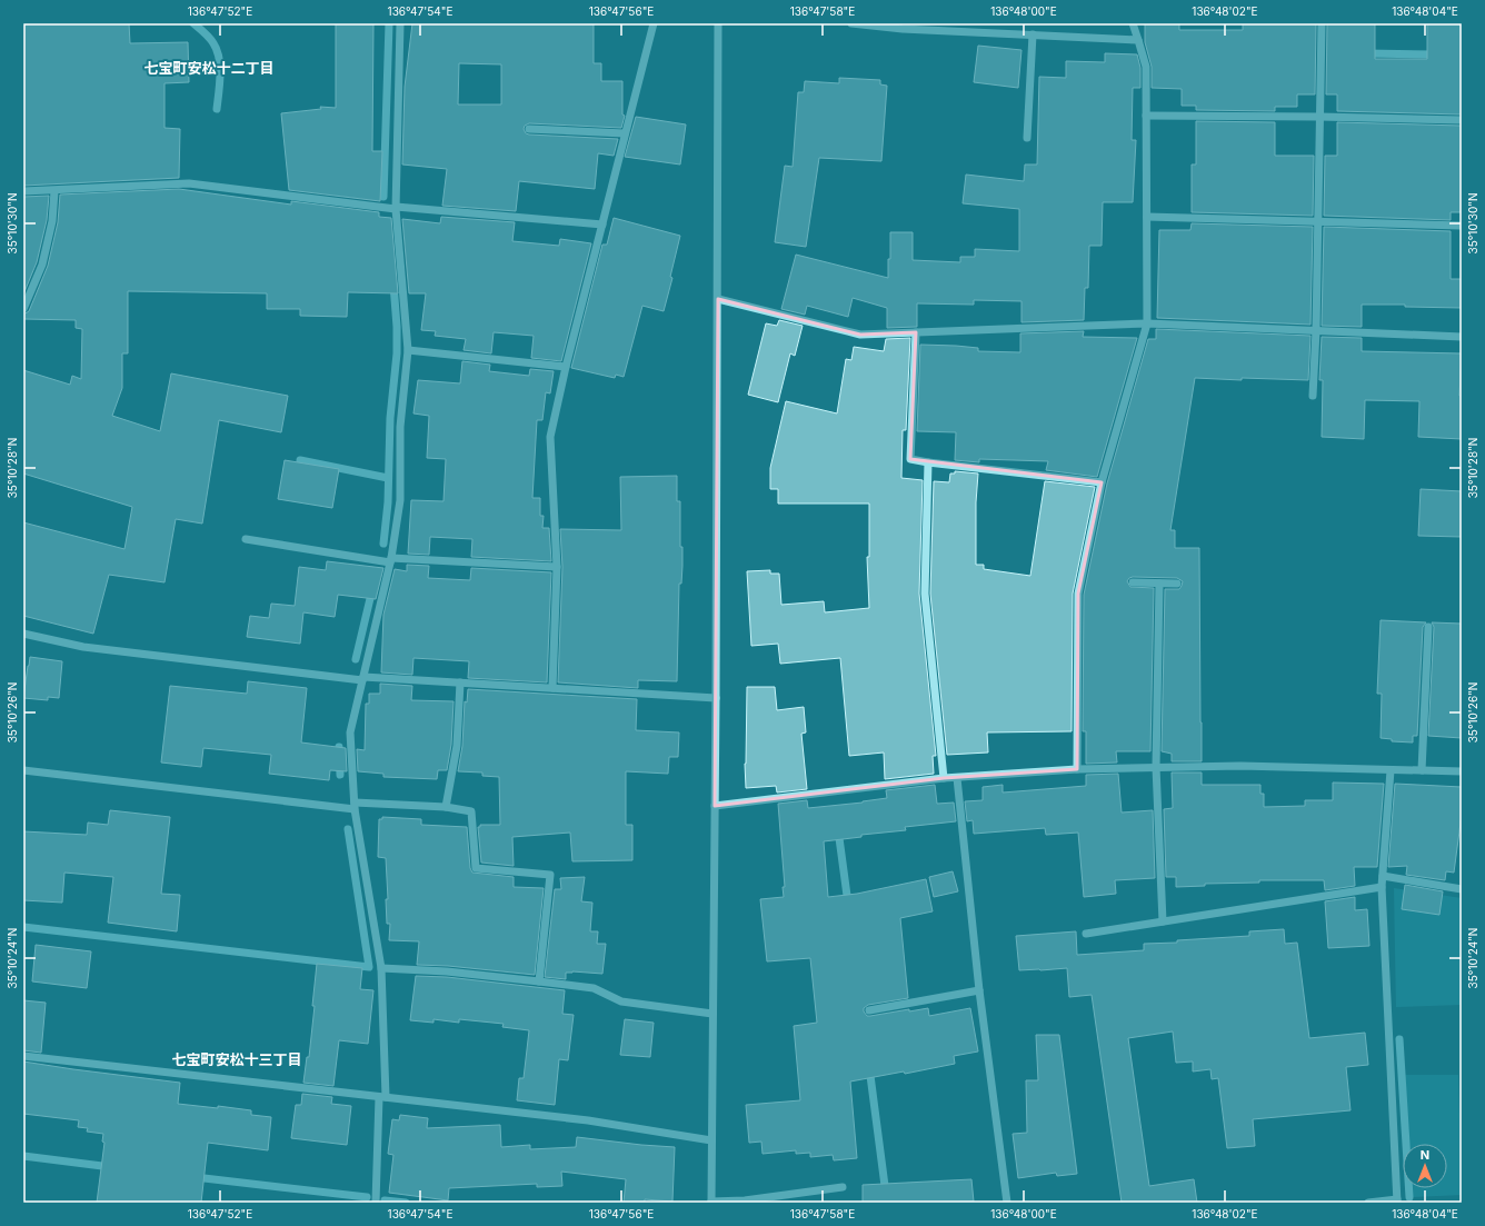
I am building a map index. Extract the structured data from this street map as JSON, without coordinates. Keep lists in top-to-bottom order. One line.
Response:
{"districts":["七宝町安松十二丁目","七宝町安松十三丁目"],"north":"top","coordinates":["136°47'52\"E","136°47'54\"E","136°47'56\"E","136°47'58\"E","136°48'00\"E","136°48'02\"E","136°48'04\"E","35°10'30\"N","35°10'28\"N","35°10'26\"N","35°10'24\"N"]}
